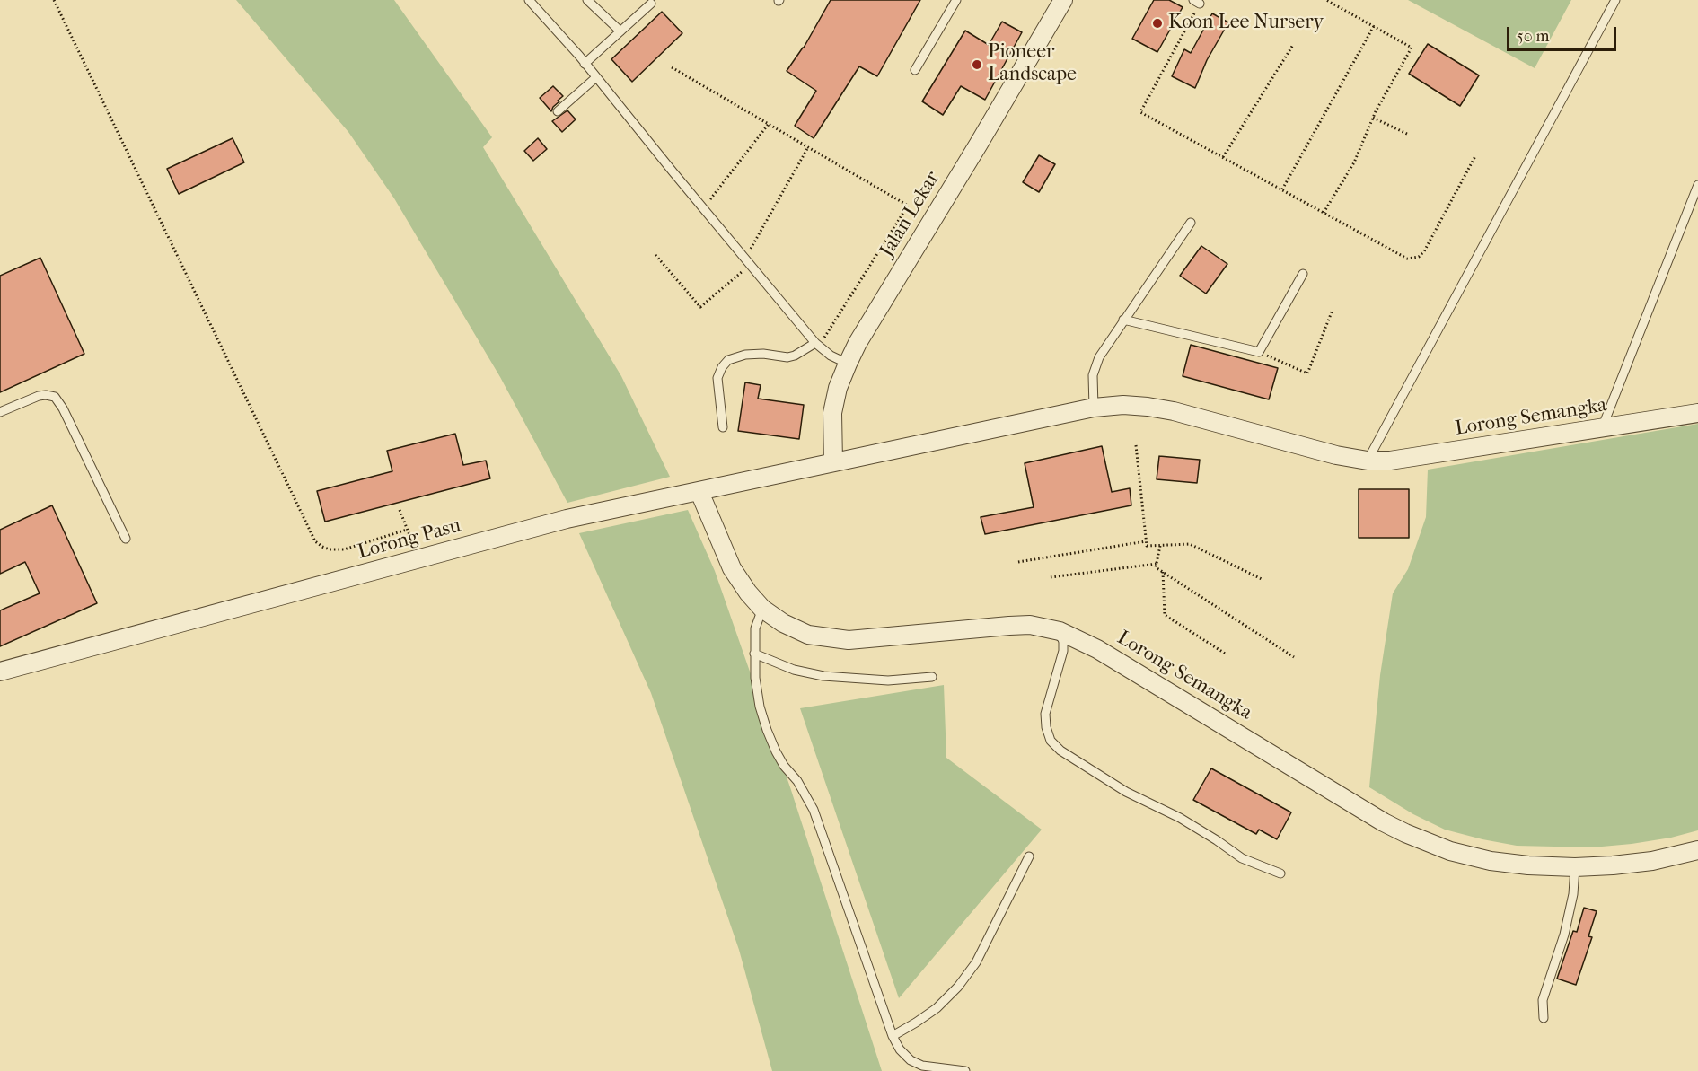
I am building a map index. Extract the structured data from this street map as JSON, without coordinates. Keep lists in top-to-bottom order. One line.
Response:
{"streets":{"street":["Jalan Lekar","Lorong Semangka","Lorong Pasu"]},"crossings":[["Jalan Lekar","Lorong Semangka"],["Jalan Lekar","Lorong Pasu"],["Lorong Semangka","Lorong Pasu"]],"places":["Koon Lee Nursery","Pioneer Landscape"],"scale_bar":"50 m"}
